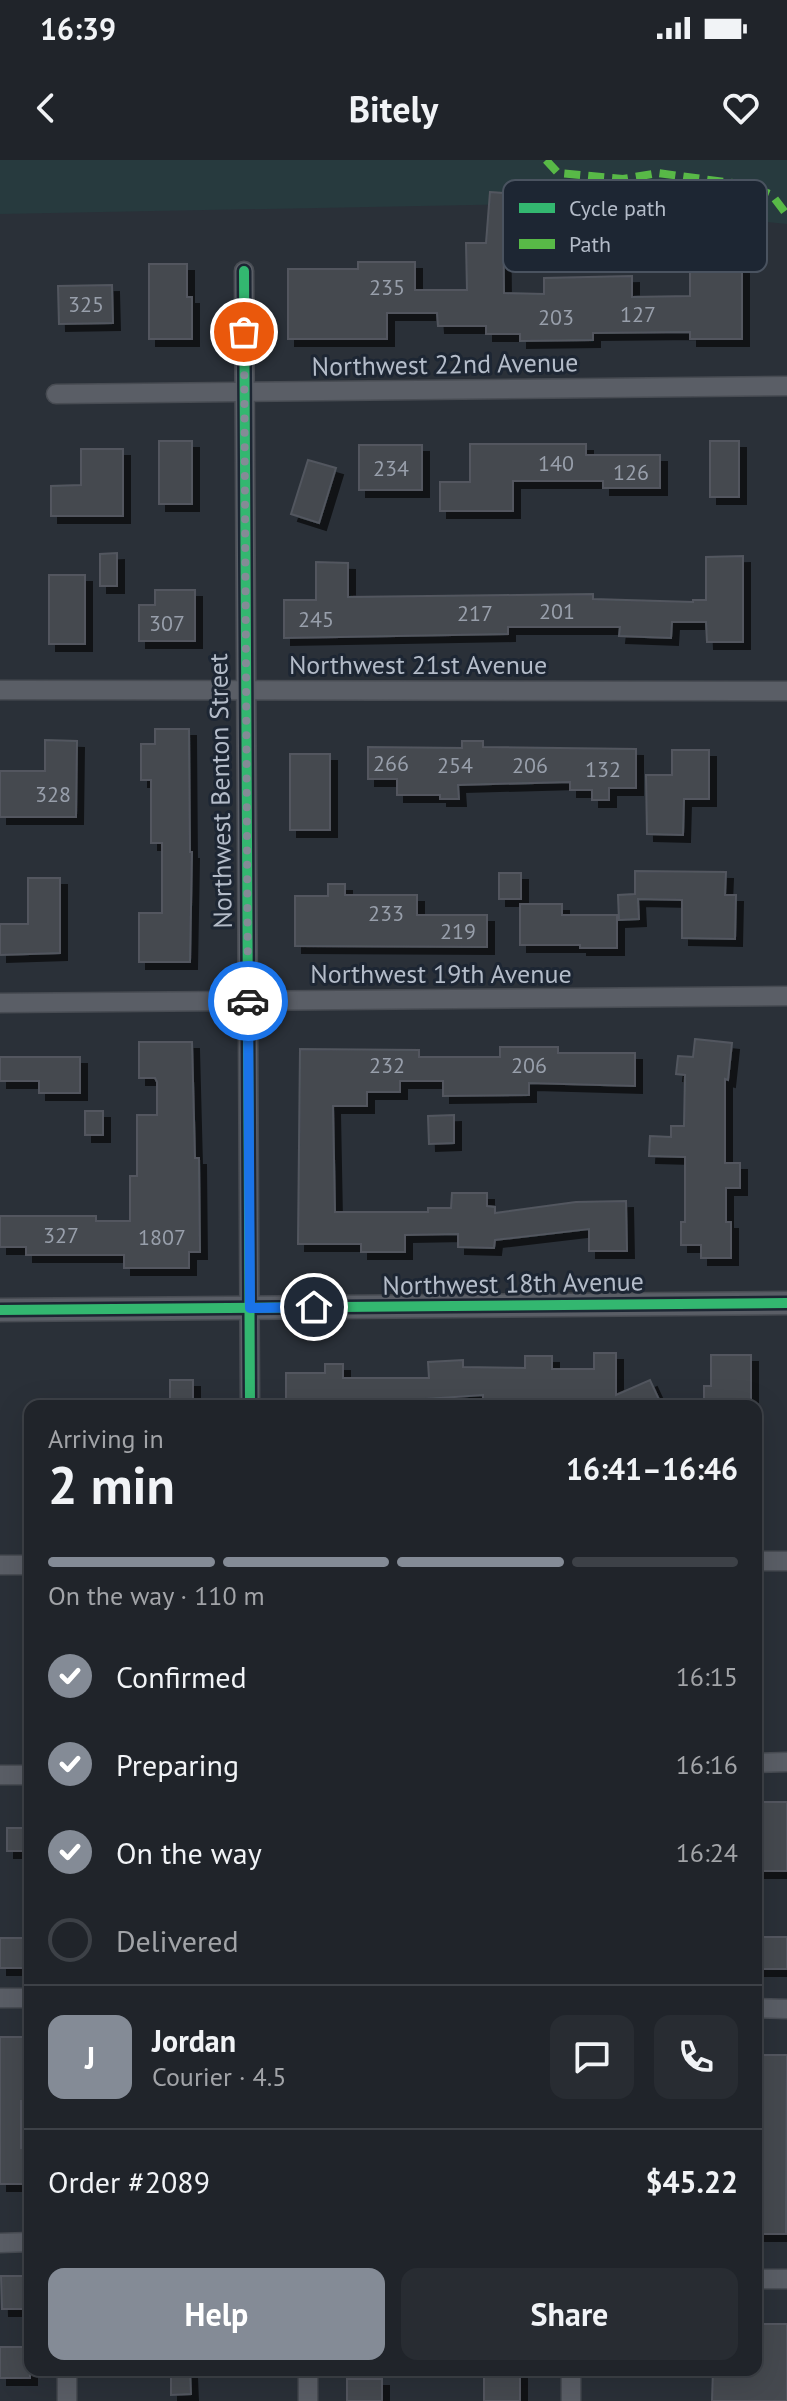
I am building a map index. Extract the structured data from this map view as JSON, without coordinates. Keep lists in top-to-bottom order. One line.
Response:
{"streets":{"street":["Northwest 22nd Avenue","Northwest 21st Avenue","Northwest Benton Street","Northwest 19th Avenue","Northwest 18th Avenue"]},"crossings":[["Northwest 22nd Avenue","Northwest Benton Street"],["Northwest 21st Avenue","Northwest Benton Street"],["Northwest Benton Street","Northwest 19th Avenue"],["Northwest Benton Street","Northwest 18th Avenue"]],"house_numbers":["235","325","127","203","140","234","126","201","217","245","307","266","254","206","132","328","233","219","232","206","327","1807"],"legend":["Cycle path","Path"],"page":{"status":"16:39","header":"Bitely","heading":["2 min","Arriving in","16:41–16:46"],"panel":["Jordan","Courier · 4.5","Order #2089","$45.22"],"bar":"On the way · 110 m","list":[["Confirmed","16:15"],["Preparing","16:16"],["On the way","16:24"],"Delivered"],"round":"J","buttons":["Help","Share"]}}
